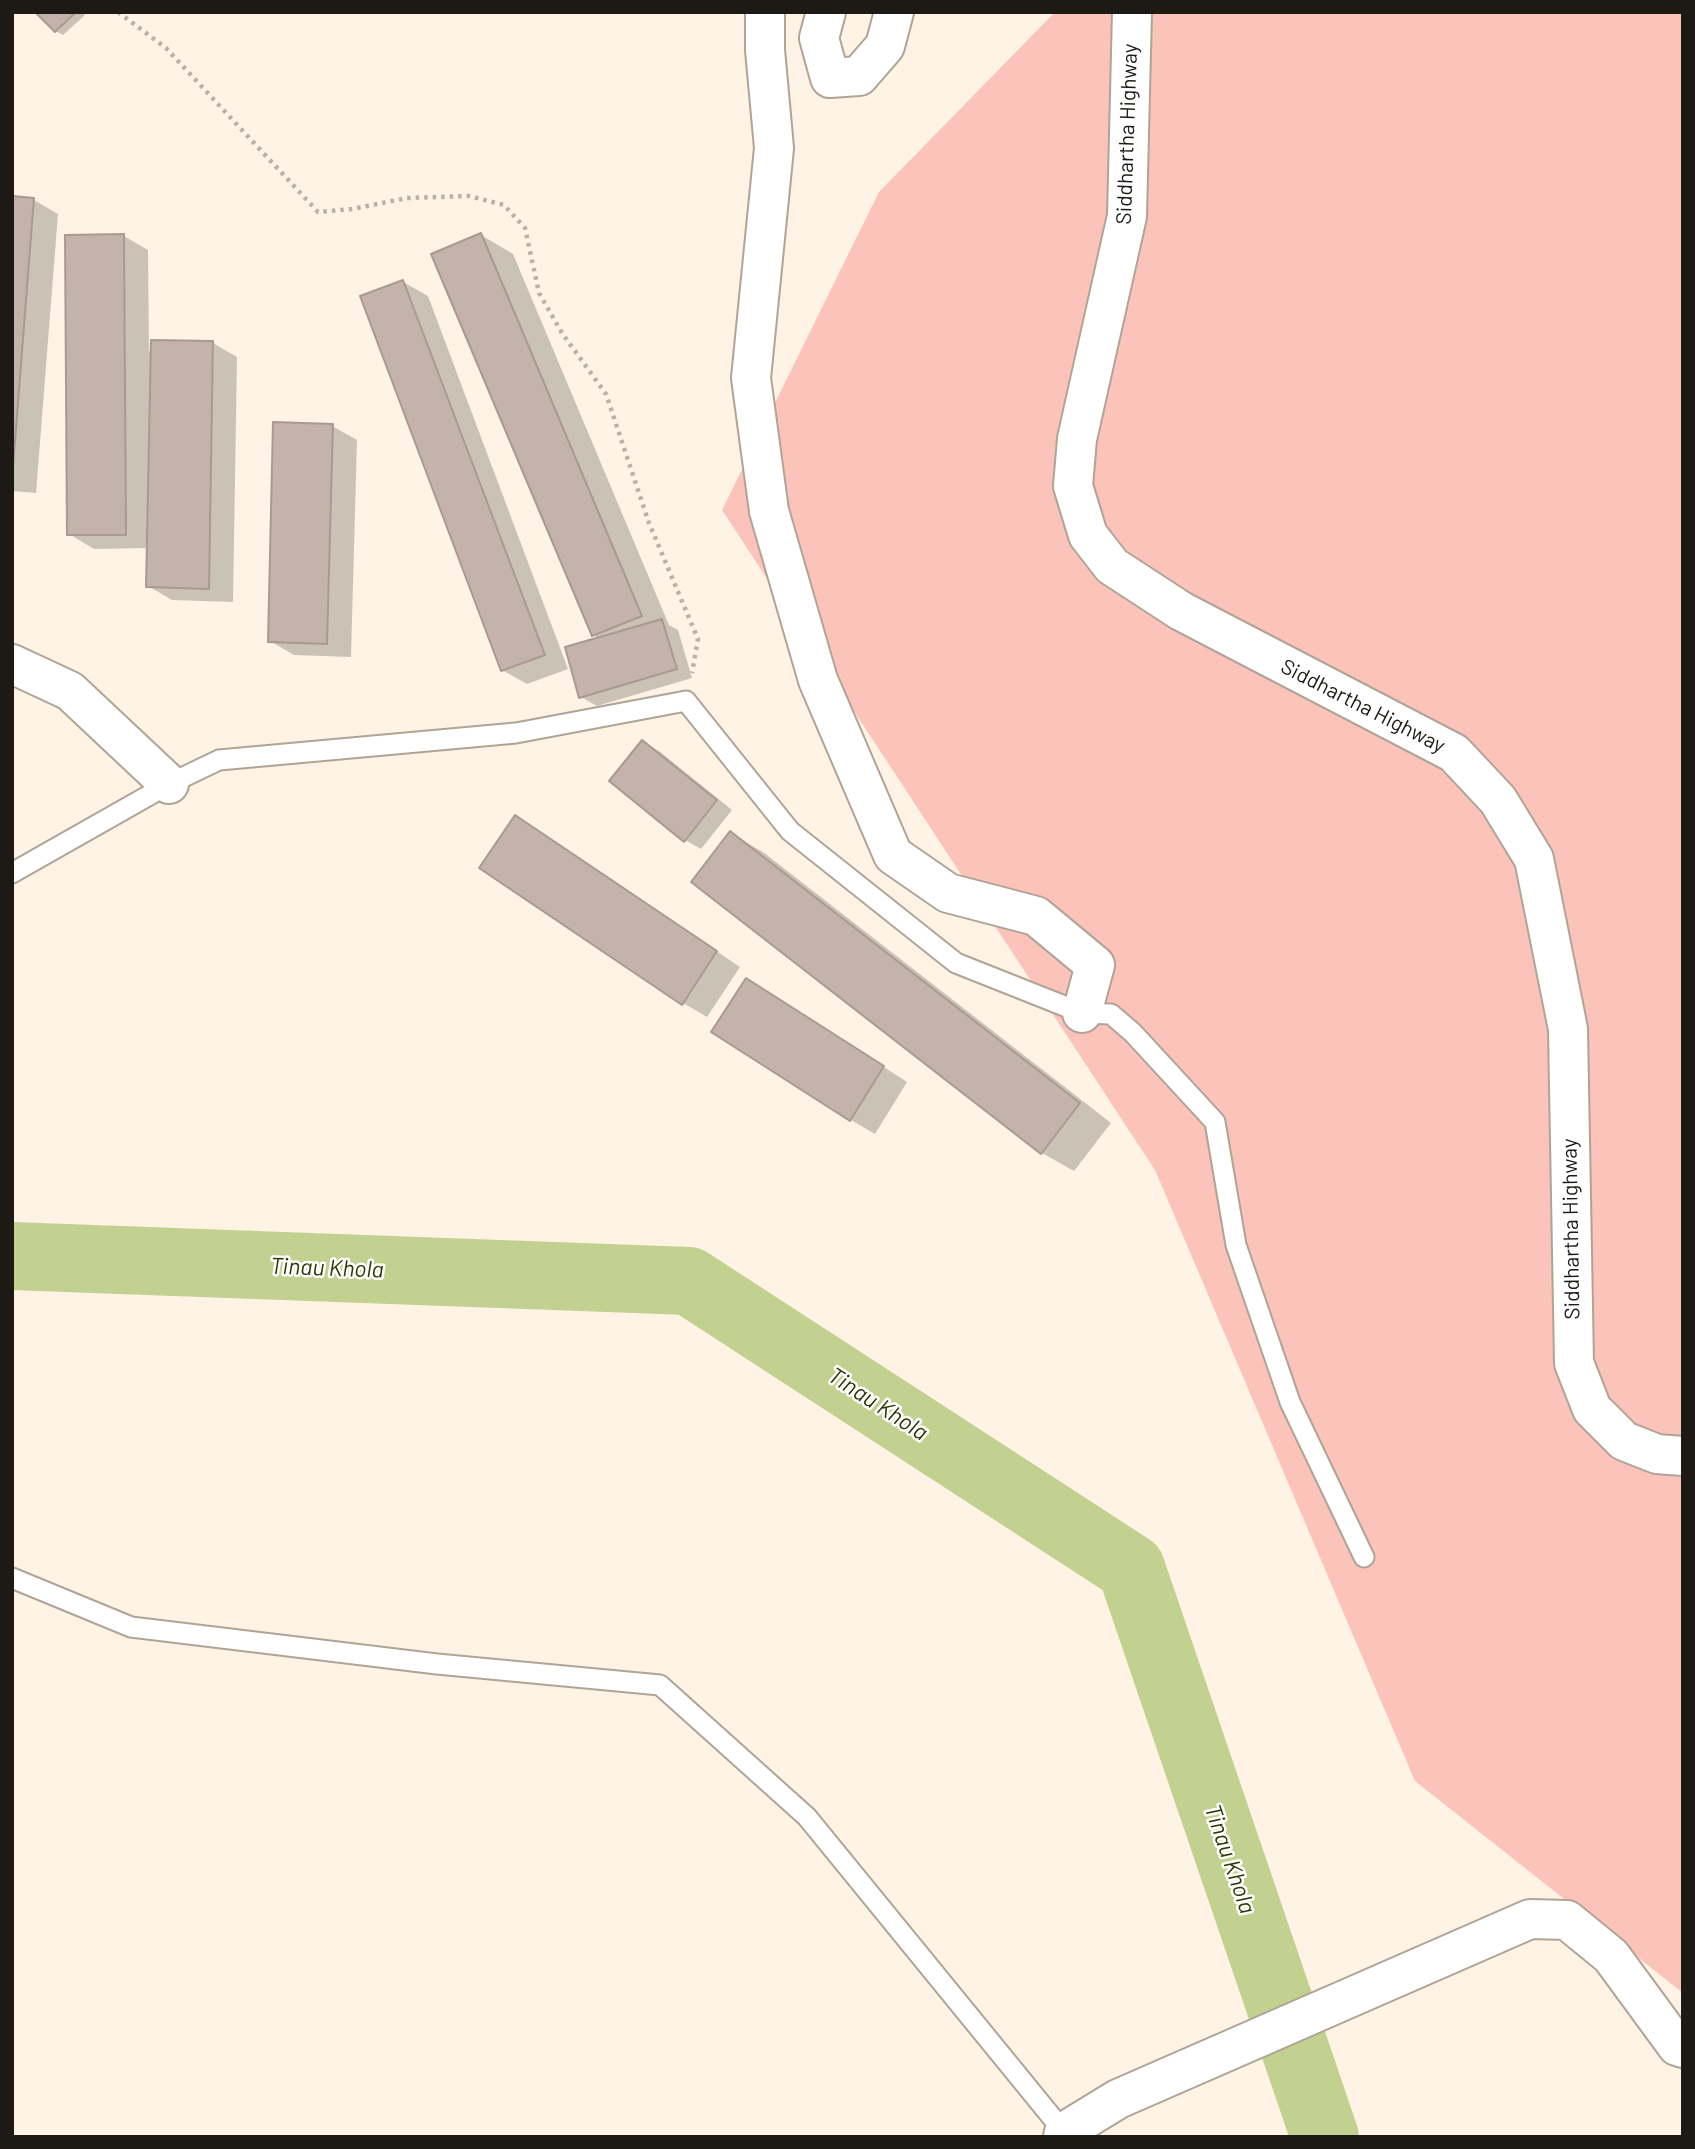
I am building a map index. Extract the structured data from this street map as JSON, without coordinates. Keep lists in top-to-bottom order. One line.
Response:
{"streets":{"main road":["Siddhartha Highway"]},"water":["Tinau Khola"]}
